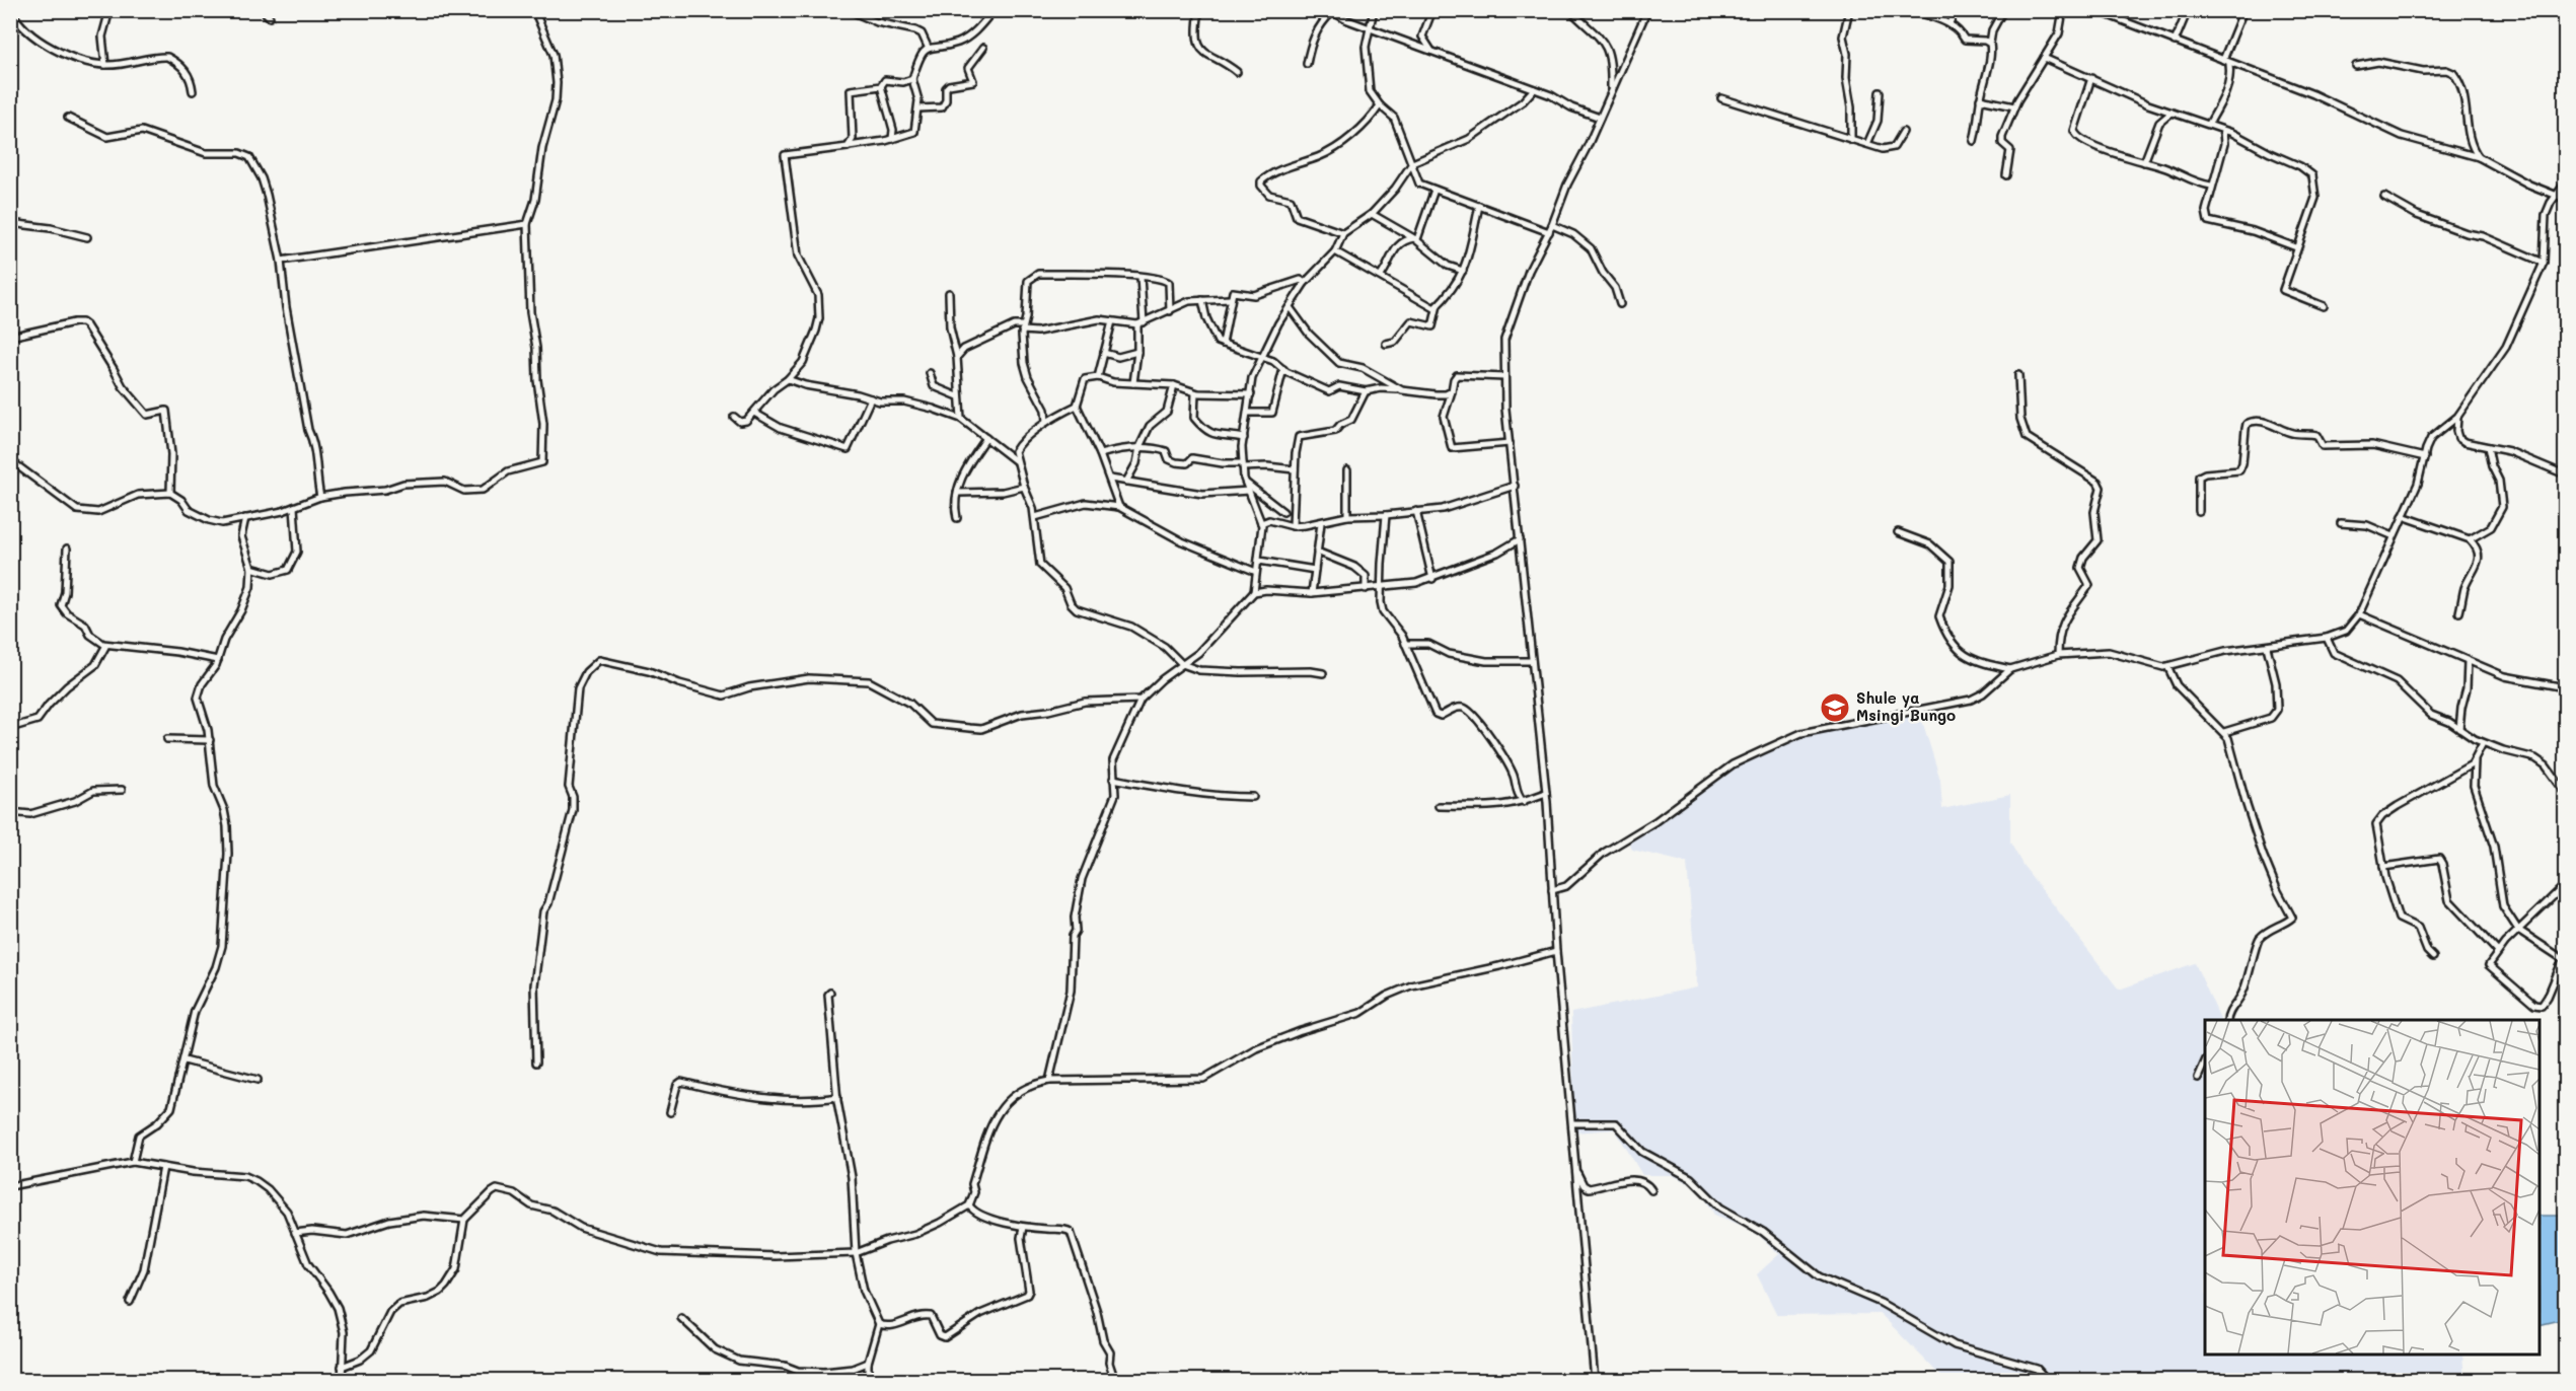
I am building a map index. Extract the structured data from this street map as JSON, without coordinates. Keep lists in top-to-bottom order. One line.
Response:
{"places":{"school or university":["Shule ya Msingi Bungo"]}}
